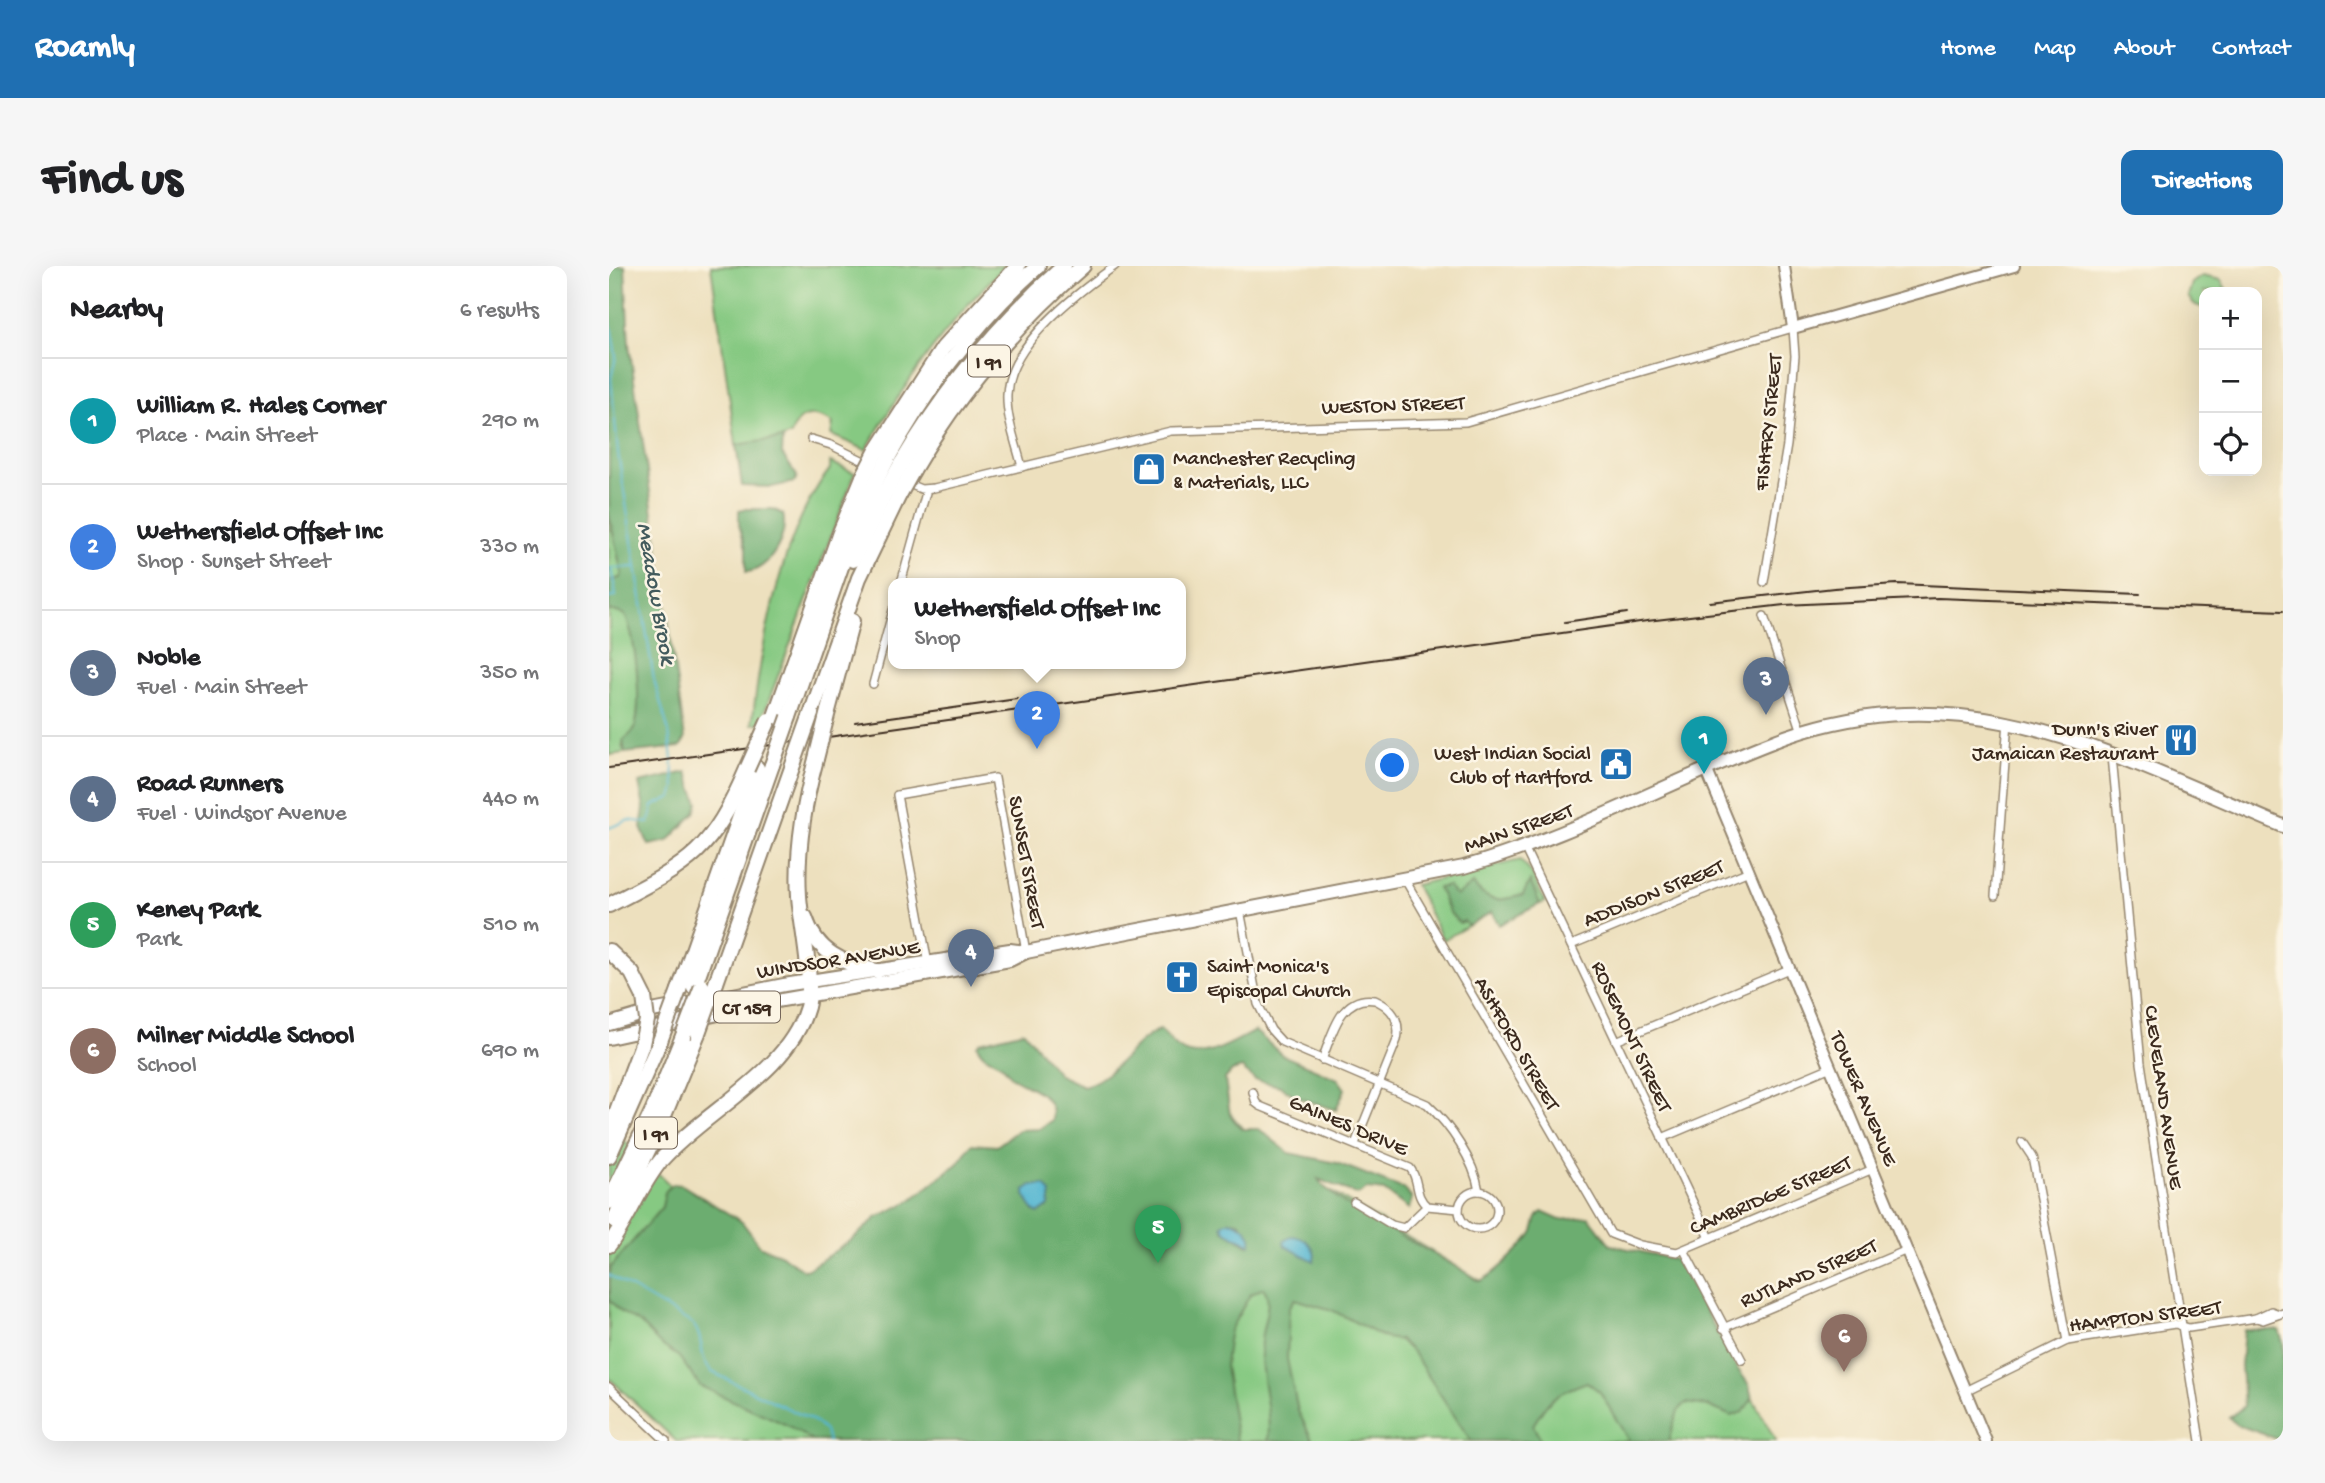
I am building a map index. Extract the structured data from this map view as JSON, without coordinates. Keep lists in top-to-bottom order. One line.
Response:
{"streets":{"highway":["I 91"],"main road":["WESTON STREET","FISHFRY STREET","MAIN STREET","WINDSOR AVENUE","CT 159","TOWER AVENUE"],"street":["SUNSET STREET","ADDISON STREET","ROSEMONT STREET","ASHFORD STREET","CLEVELAND AVENUE","GAINES DRIVE","CAMBRIDGE STREET","RUTLAND STREET","HAMPTON STREET"]},"crossings":[["WESTON STREET","FISHFRY STREET"],["MAIN STREET","SUNSET STREET"],["MAIN STREET","WINDSOR AVENUE"],["MAIN STREET","ROSEMONT STREET"],["MAIN STREET","ASHFORD STREET"],["MAIN STREET","CLEVELAND AVENUE"],["MAIN STREET","TOWER AVENUE"],["SUNSET STREET","WINDSOR AVENUE"],["ADDISON STREET","ROSEMONT STREET"],["ADDISON STREET","TOWER AVENUE"],["ROSEMONT STREET","CAMBRIDGE STREET"],["ASHFORD STREET","CAMBRIDGE STREET"],["CLEVELAND AVENUE","HAMPTON STREET"],["TOWER AVENUE","CAMBRIDGE STREET"],["TOWER AVENUE","RUTLAND STREET"],["TOWER AVENUE","HAMPTON STREET"]],"water":["Meadow Brook"],"places":{"shop":["Manchester Recycling & Materials, LLC"],"restaurant":["Dunn's River Jamaican Restaurant"],"public building":["West Indian Social Club of Hartford"],"church":["Saint Monica's Episcopal Church"]},"page":{"header":"Roamly","nav":["Home","Map","About","Contact"],"buttons":"Directions","title":"Find us","heading":["Nearby","6 results"],"map_buttons":["+","−"],"list":[{"mark":"1","name":"William R. Hales Corner","note":"Place · Main Street","value":"290 m"},{"mark":"2","name":"Wethersfield Offset Inc","note":"Shop · Sunset Street","value":"330 m"},{"mark":"3","name":"Noble","note":"Fuel · Main Street","value":"350 m"},{"mark":"4","name":"Road Runners","note":"Fuel · Windsor Avenue","value":"440 m"},{"mark":"5","name":"Keney Park","note":"Park","value":"510 m"},{"mark":"6","name":"Milner Middle School","note":"School","value":"690 m"}],"popup":["Wethersfield Offset Inc","Shop"],"pins":["3","2","1","4","5","6"]}}
